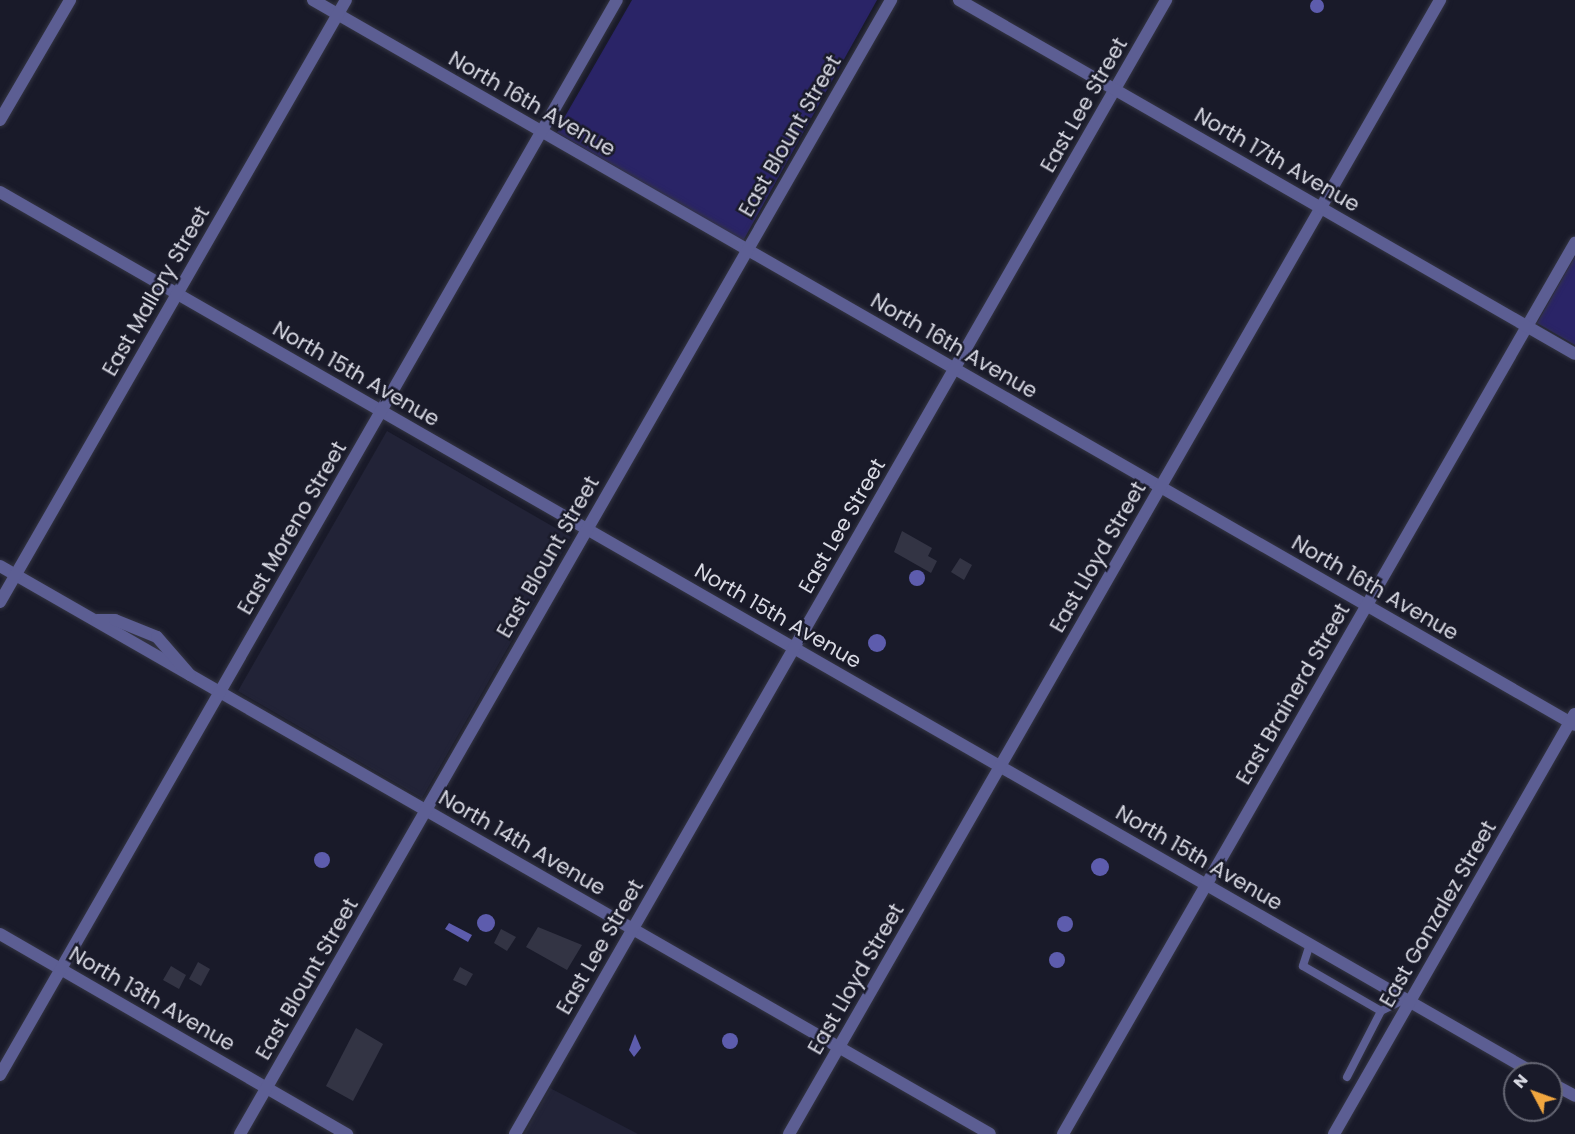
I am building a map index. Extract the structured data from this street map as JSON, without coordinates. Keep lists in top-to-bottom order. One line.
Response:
{"streets":{"street":["North 16th Avenue","East Lee Street","East Blount Street","North 17th Avenue","East Mallory Street","North 15th Avenue","East Moreno Street","East Lloyd Street","East Brainerd Street","North 14th Avenue","East Gonzalez Street","North 13th Avenue"]},"crossings":[["North 16th Avenue","East Lee Street"],["North 16th Avenue","East Blount Street"],["North 16th Avenue","East Mallory Street"],["North 16th Avenue","East Moreno Street"],["North 16th Avenue","East Lloyd Street"],["North 16th Avenue","East Brainerd Street"],["North 16th Avenue","East Gonzalez Street"],["East Lee Street","North 17th Avenue"],["East Lee Street","North 15th Avenue"],["East Lee Street","North 14th Avenue"],["East Blount Street","North 15th Avenue"],["East Blount Street","North 14th Avenue"],["East Blount Street","North 13th Avenue"],["North 17th Avenue","East Lloyd Street"],["North 17th Avenue","East Brainerd Street"],["East Mallory Street","North 15th Avenue"],["East Mallory Street","North 14th Avenue"],["North 15th Avenue","East Moreno Street"],["North 15th Avenue","East Lloyd Street"],["North 15th Avenue","East Brainerd Street"],["North 15th Avenue","East Gonzalez Street"],["East Moreno Street","North 14th Avenue"],["East Moreno Street","North 13th Avenue"],["East Lloyd Street","North 14th Avenue"]],"north":"top left"}
